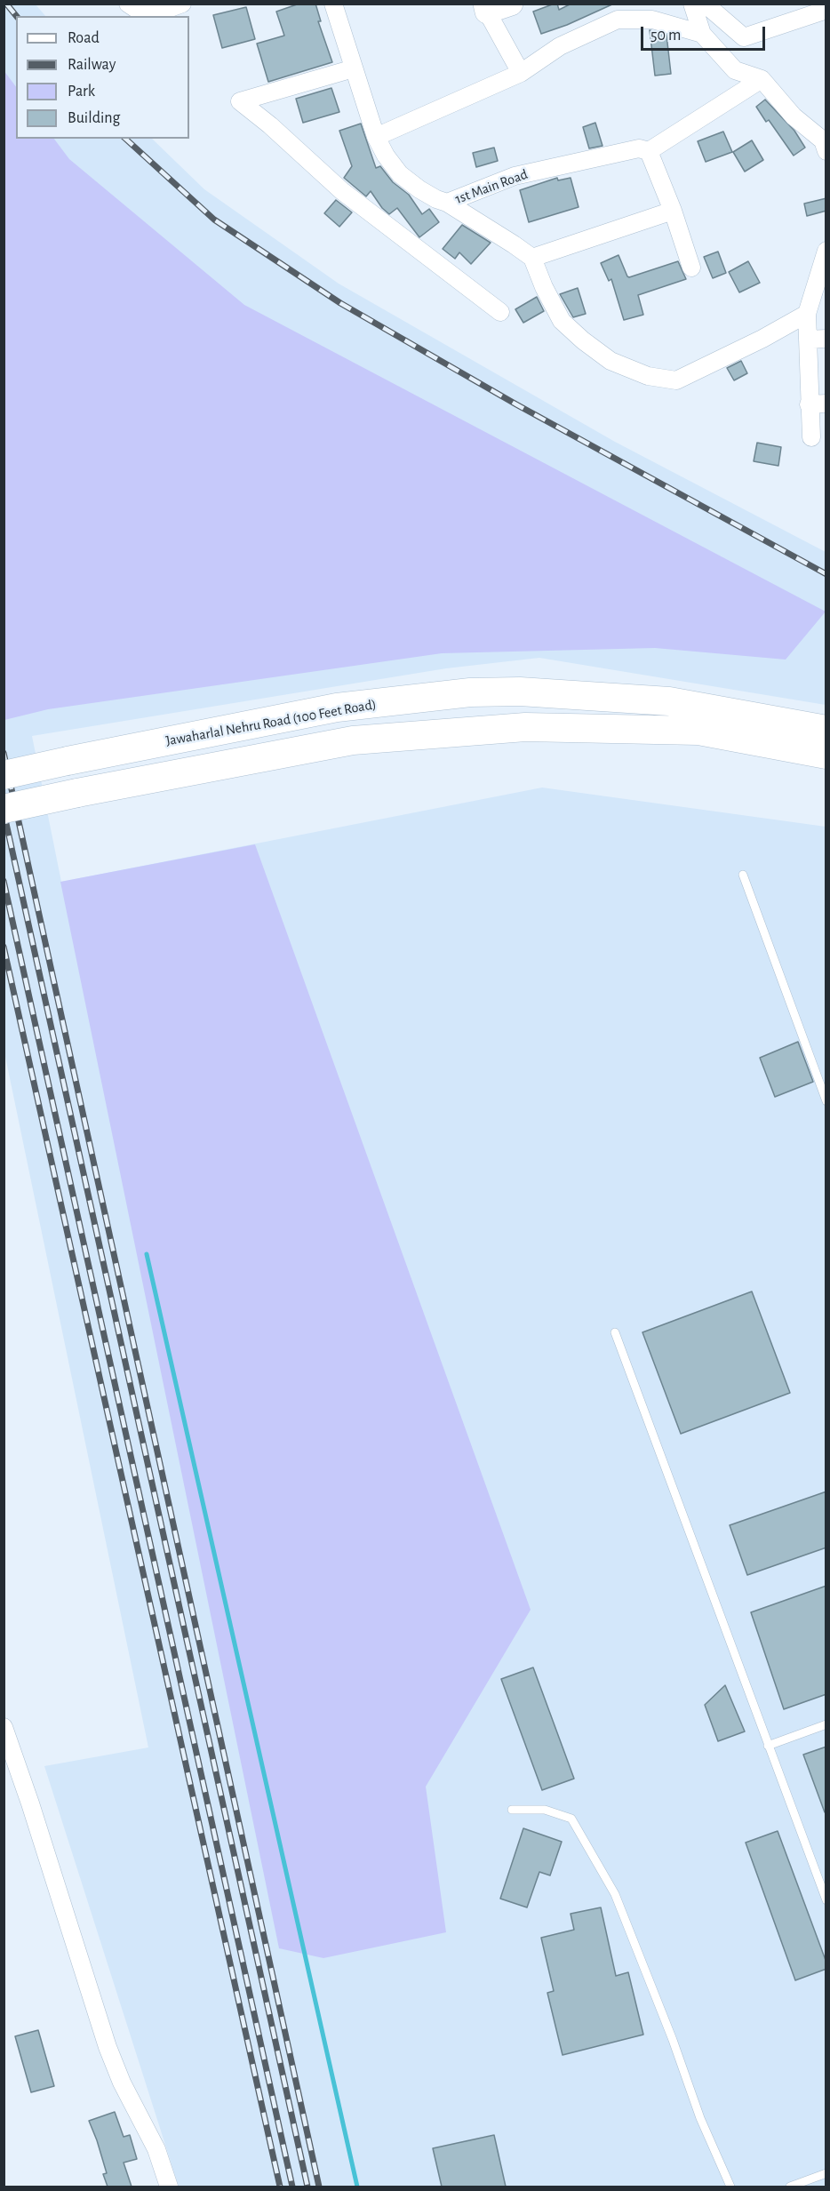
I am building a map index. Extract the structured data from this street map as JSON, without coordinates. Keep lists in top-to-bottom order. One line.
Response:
{"streets":{"main road":["Jawaharlal Nehru Road (100 Feet Road)"],"street":["1st Main Road"]},"legend":["Road","Railway","Park","Building"],"scale_bar":"50 m"}
